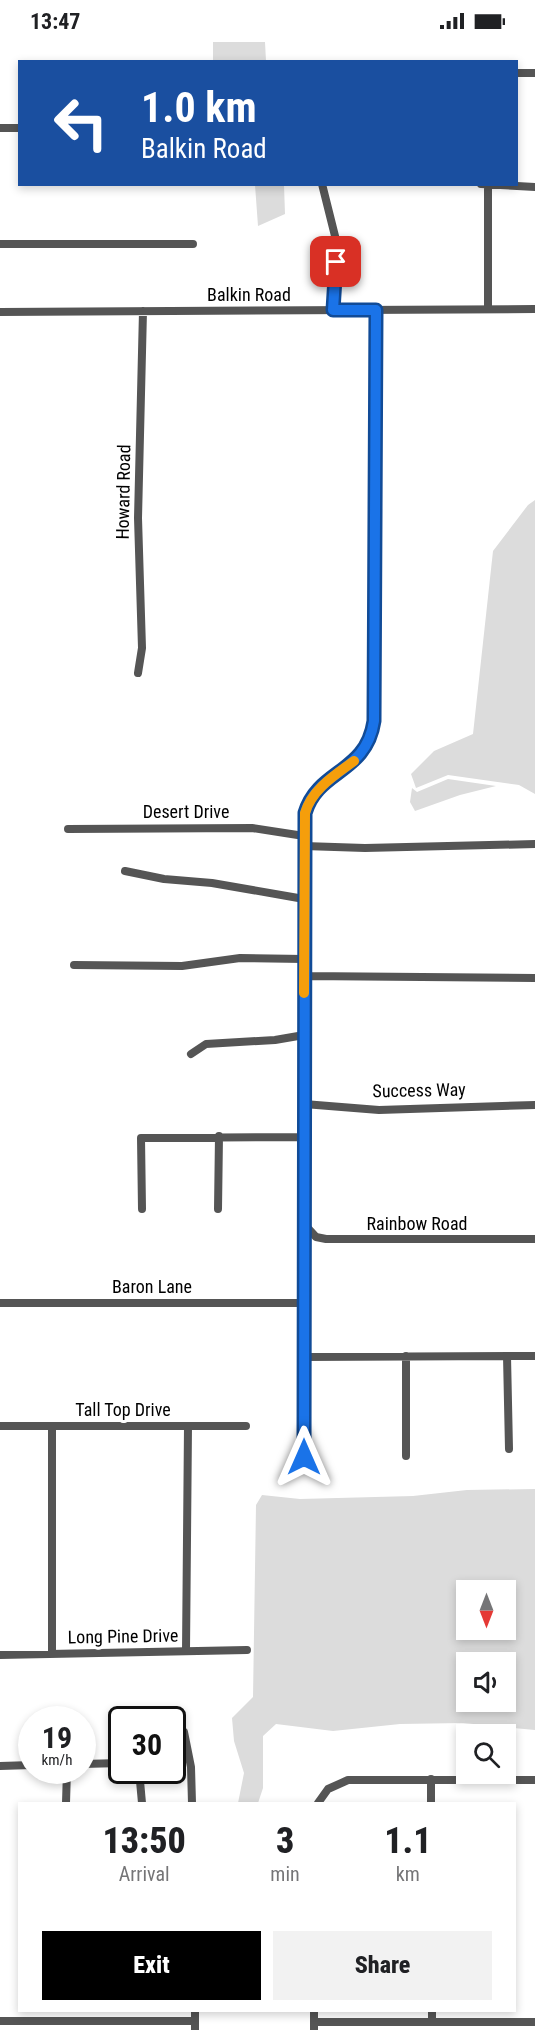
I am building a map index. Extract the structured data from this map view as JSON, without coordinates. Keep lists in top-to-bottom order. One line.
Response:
{"streets":{"street":["Balkin Road","Howard Road","Desert Drive","Success Way","Rainbow Road","Baron Lane","Tall Top Drive","Long Pine Drive"]},"crossings":[["Balkin Road","Howard Road"]],"north":"bottom","page":{"status":"13:47","turn":["1.0 km","Balkin Road"],"speed":"19 km/h","limit":"30","eta":["13:50","Arrival","3","min","1.1","km"],"buttons":["Exit","Share"]}}
